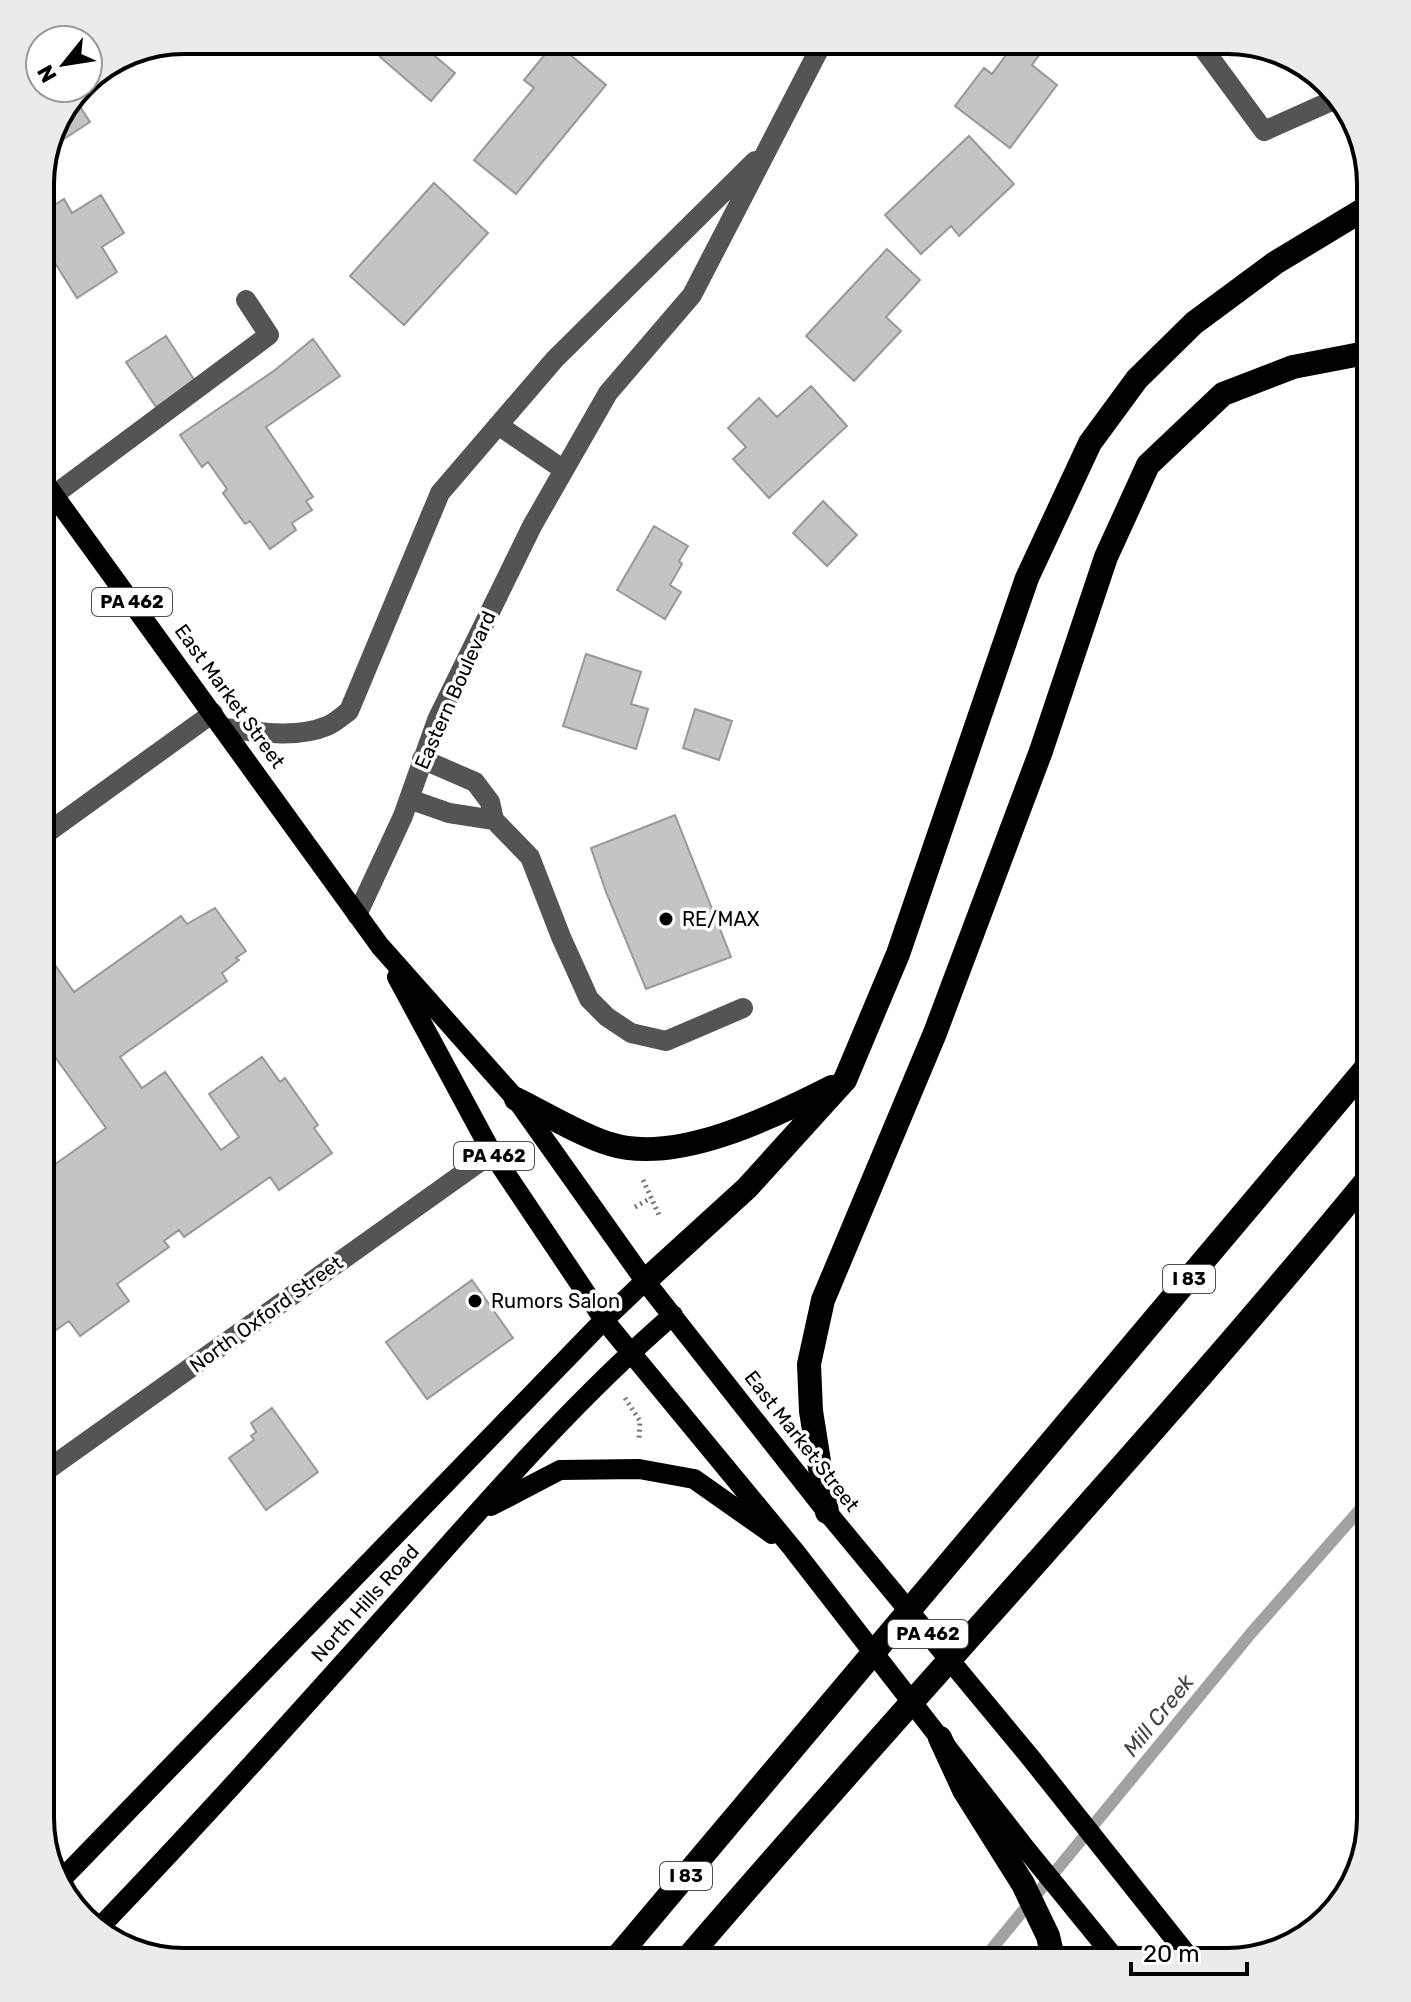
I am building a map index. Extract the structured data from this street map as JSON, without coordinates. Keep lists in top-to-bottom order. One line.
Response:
{"streets":{"highway":["I 83"],"main road":["PA 462","East Market Street","North Hills Road"],"street":["Eastern Boulevard","North Oxford Street"]},"crossings":[["Eastern Boulevard","East Market Street"],["East Market Street","North Oxford Street"],["East Market Street","North Hills Road"]],"water":["Mill Creek"],"places":["RE/MAX","Rumors Salon"],"scale_bar":"20 m","north":"bottom left"}
